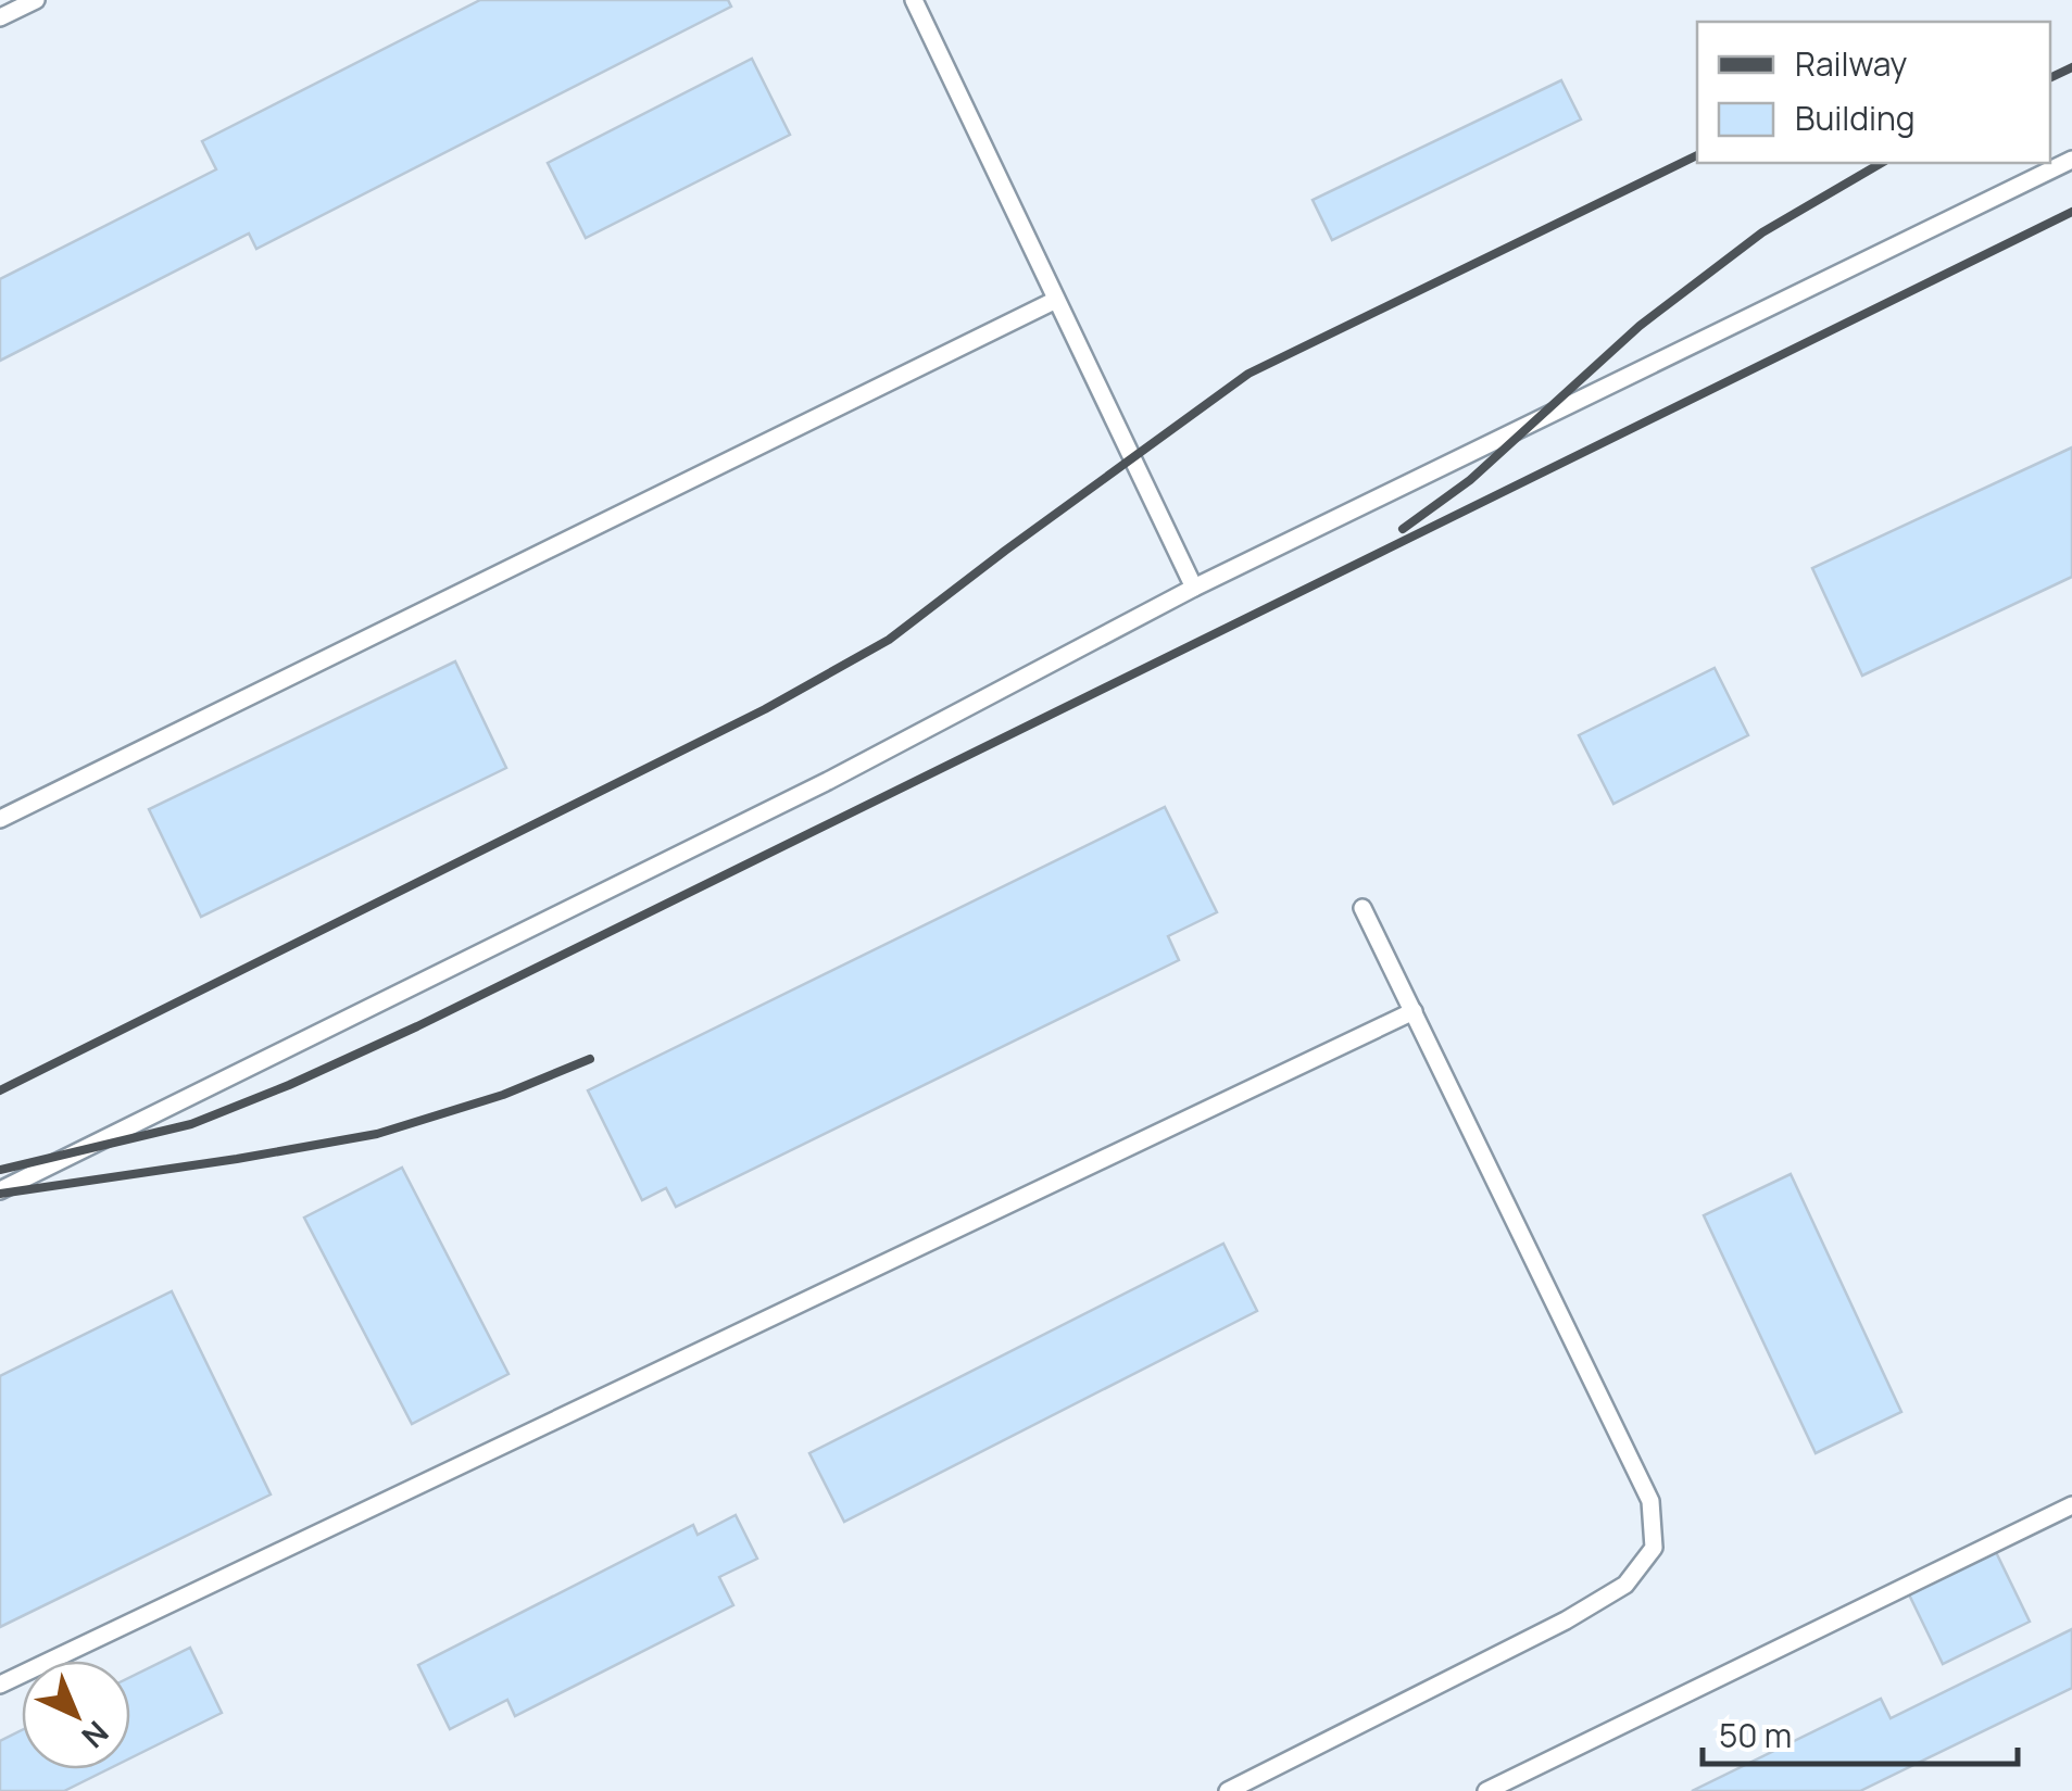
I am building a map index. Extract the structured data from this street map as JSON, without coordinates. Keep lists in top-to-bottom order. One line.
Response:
{"legend":["Railway","Building"],"scale_bar":"50 m","north":"bottom right"}
